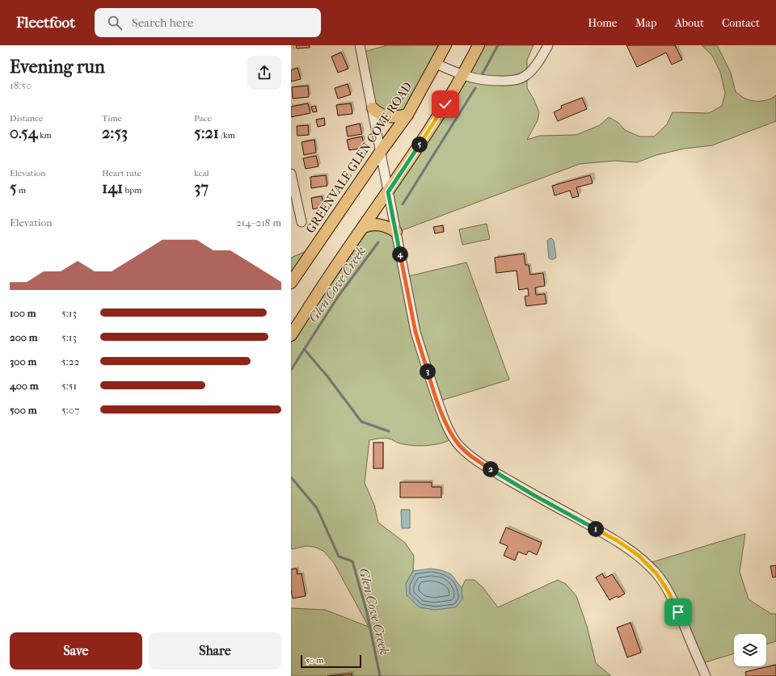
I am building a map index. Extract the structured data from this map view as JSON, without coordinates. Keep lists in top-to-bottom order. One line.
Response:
{"streets":{"main road":["GREENVALE GLEN COVE ROAD"]},"water":["Glen Cove Creek"],"scale_bar":"50 m","page":{"header":"Fleetfoot","search":"Search here","nav":["Home","Map","About","Contact"],"heading":["Evening run","18:50"],"stats":[["Distance","0.54 km"],["Time","2:53"],["Pace","5:21 /km"],["Elevation","5 m"],["Heart rate","141 bpm"],["kcal","37"]],"pins":["5","4","3","2","1"],"chart":["Elevation","214–218 m"],"list":[{"name":"100 m","note":"5:13"},{"name":"200 m","note":"5:13"},{"name":"300 m","note":"5:22"},{"name":"400 m","note":"5:51"},{"name":"500 m","note":"5:07"}],"buttons":["Save","Share"],"scale":"50 m"}}
